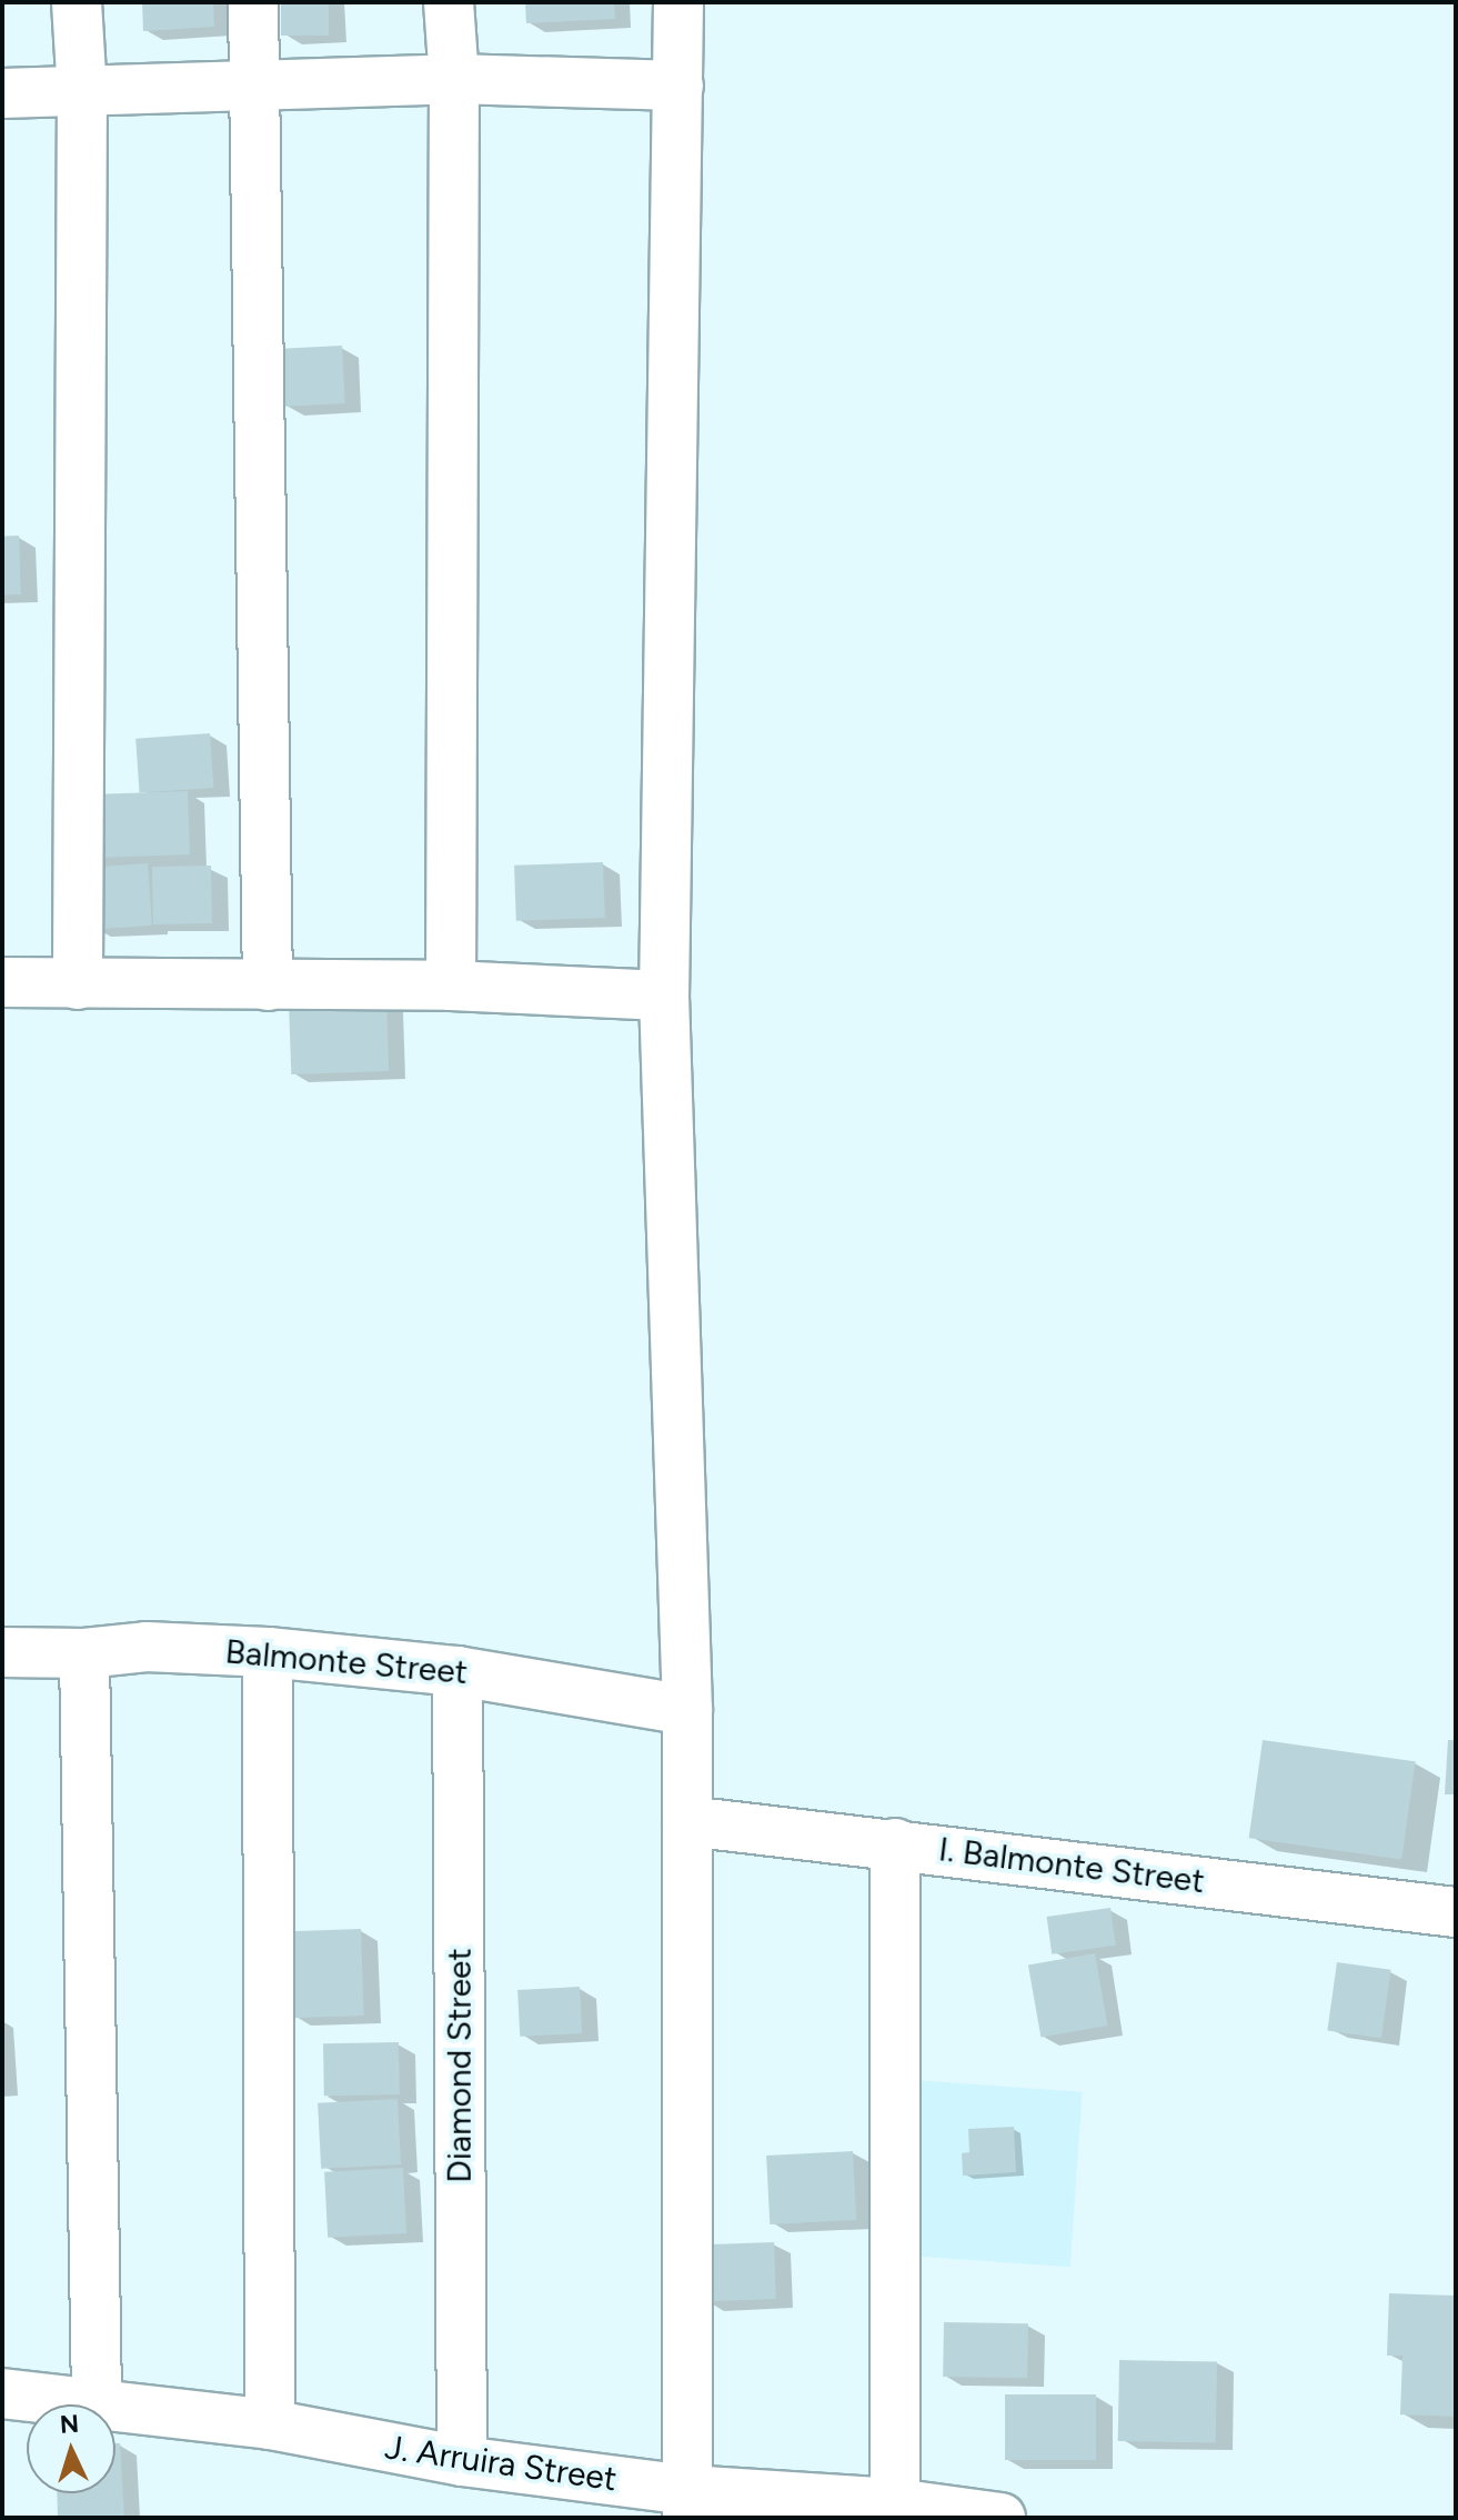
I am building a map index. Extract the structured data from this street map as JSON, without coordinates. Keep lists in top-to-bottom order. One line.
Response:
{"streets":{"street":["Balmonte Street","I. Balmonte Street","Diamond Street","J. Arruira Street"]},"crossings":[["Balmonte Street","Diamond Street"],["Diamond Street","J. Arruira Street"]],"north":"top"}
